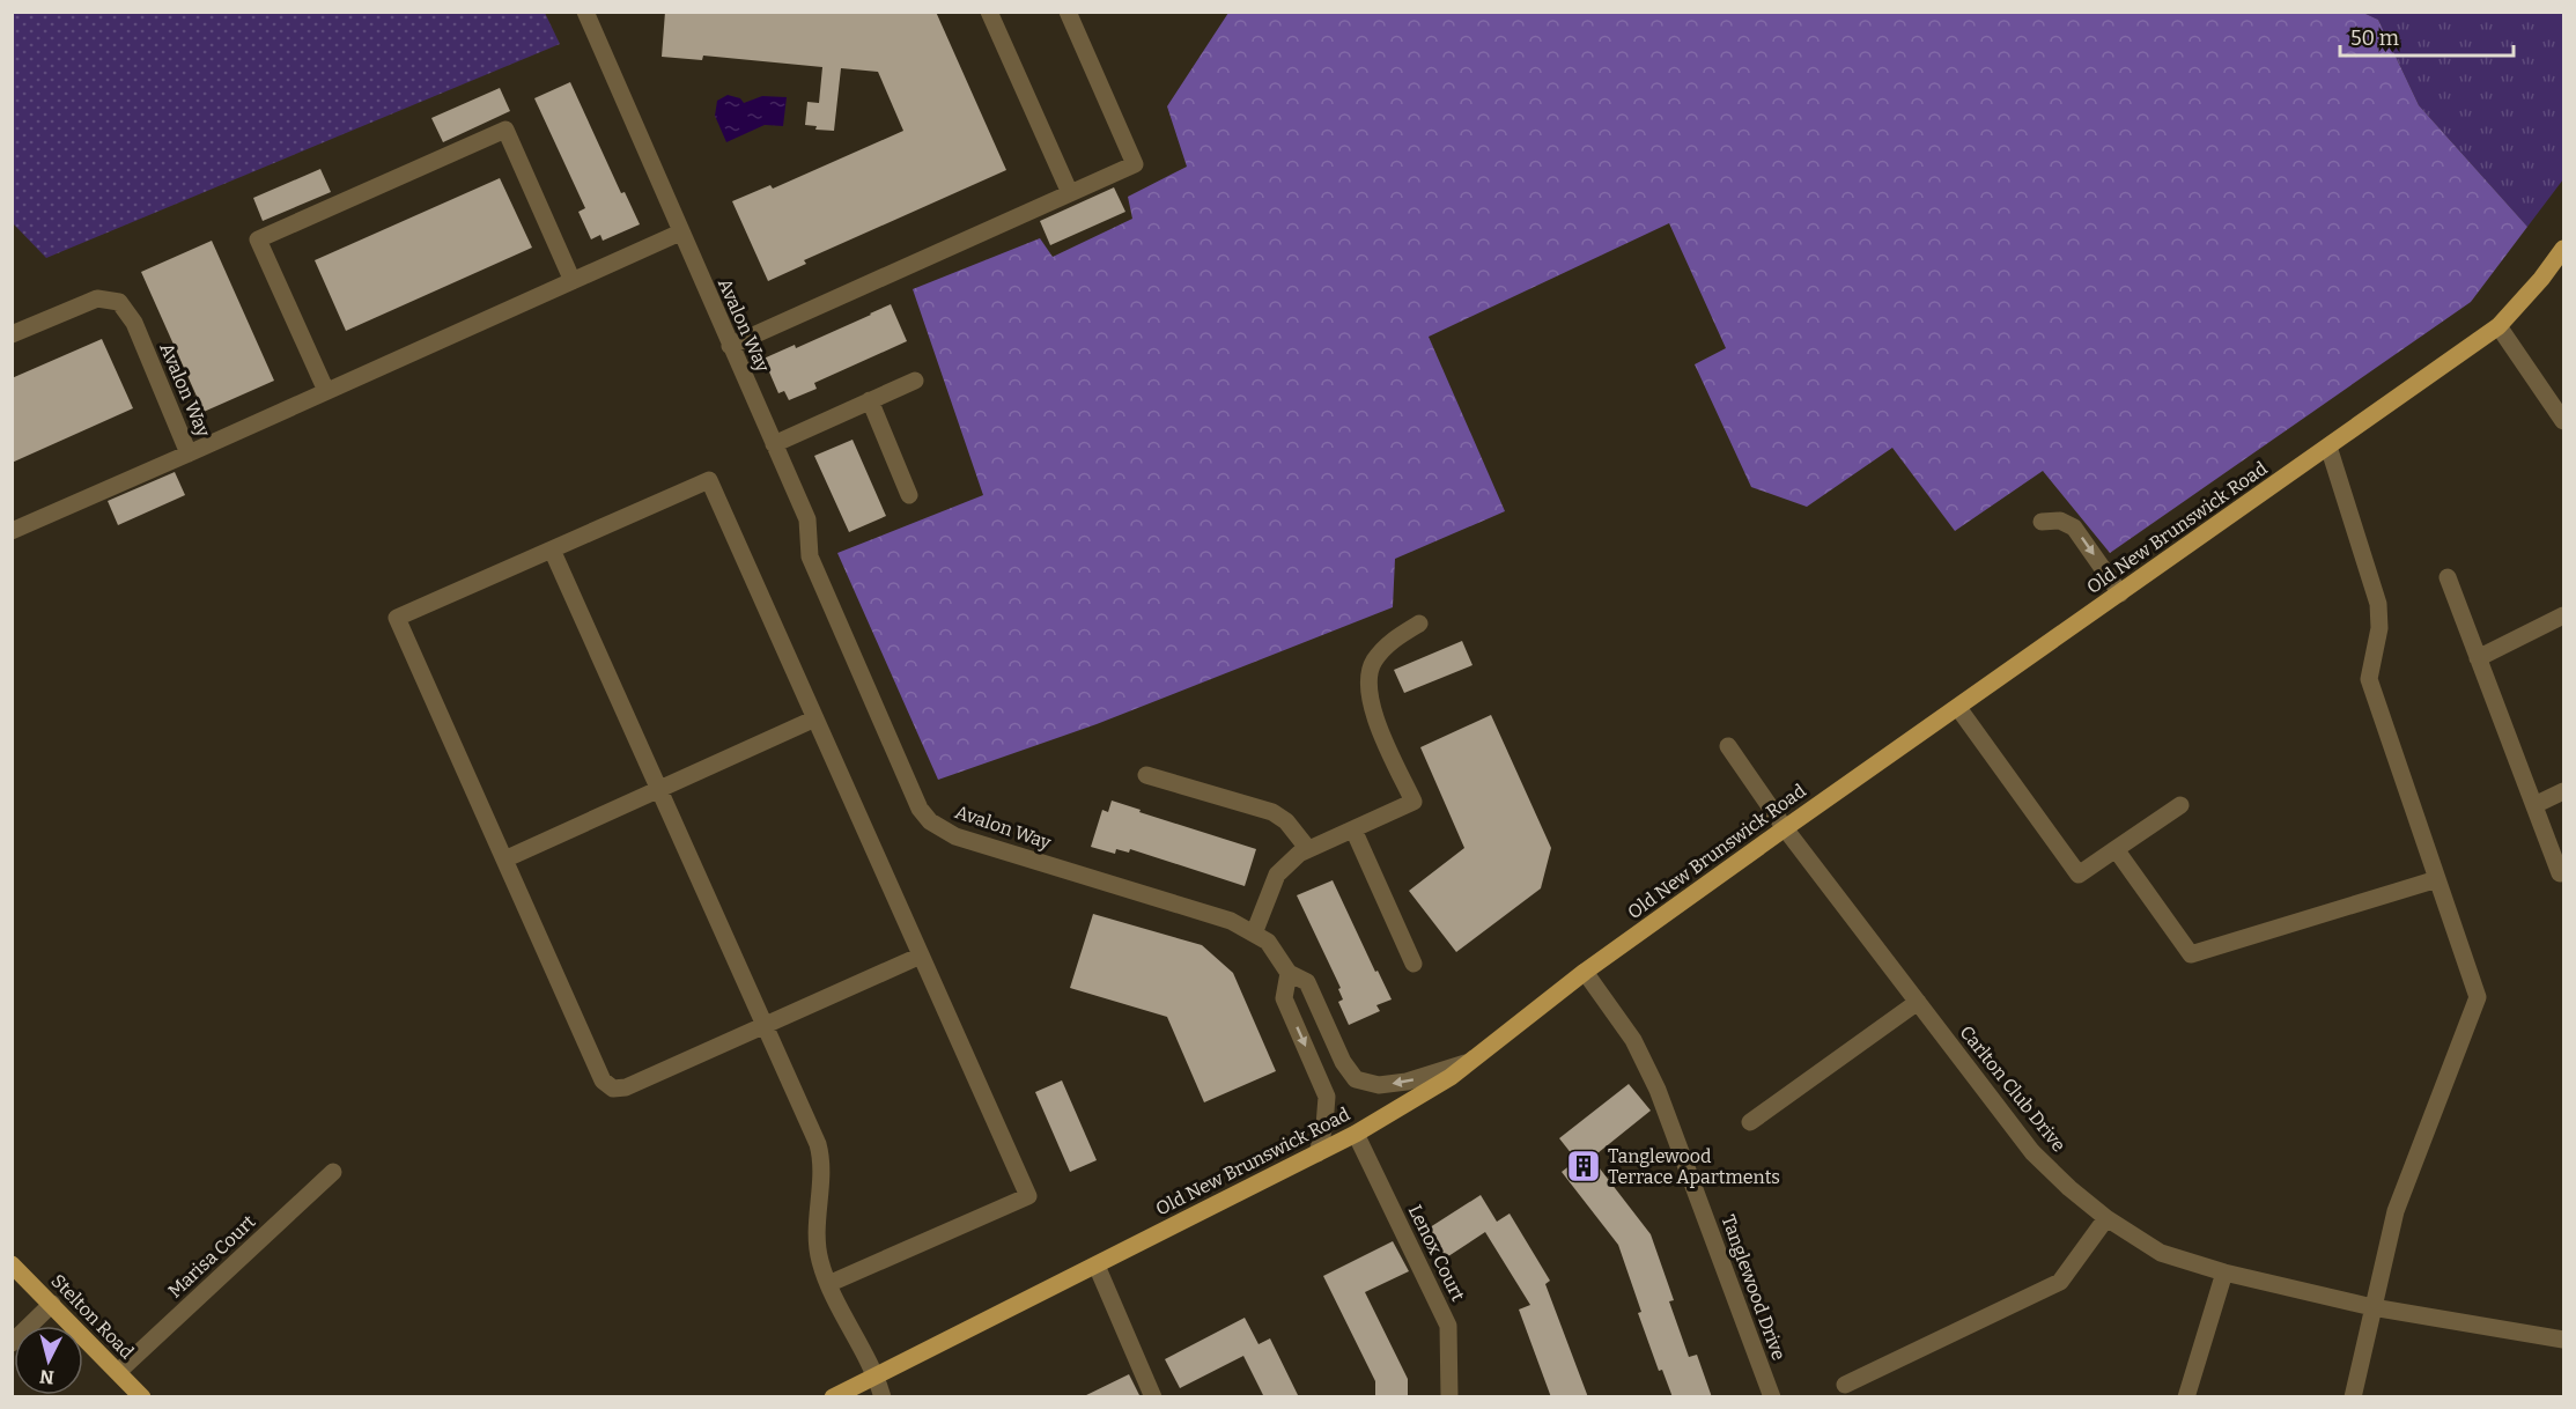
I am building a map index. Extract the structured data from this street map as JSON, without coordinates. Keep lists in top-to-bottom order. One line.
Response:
{"streets":{"main road":["Old New Brunswick Road","Stelton Road"],"street":["Avalon Way","Carlton Club Drive","Lenox Court","Marisa Court","Tanglewood Drive"]},"crossings":[["Avalon Way","Old New Brunswick Road"],["Old New Brunswick Road","Carlton Club Drive"],["Old New Brunswick Road","Lenox Court"],["Old New Brunswick Road","Tanglewood Drive"],["Marisa Court","Stelton Road"]],"places":{"building":["Tanglewood Terrace Apartments"]},"scale_bar":"50 m","north":"bottom"}
